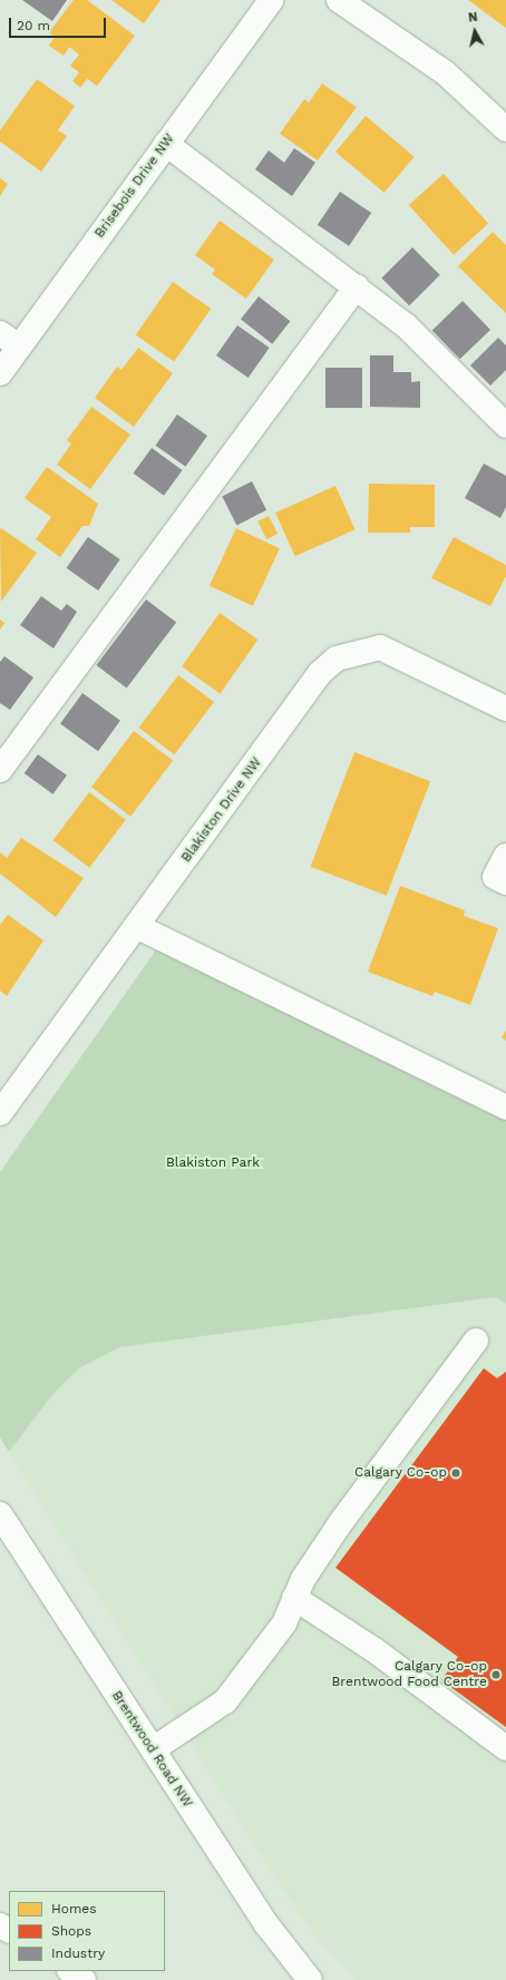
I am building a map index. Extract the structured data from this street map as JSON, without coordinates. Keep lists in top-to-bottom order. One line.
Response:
{"streets":{"main road":["Brisebois Drive NW","Blakiston Drive NW","Brentwood Road NW"]},"parks":["Blakiston Park"],"places":["Calgary Co-op","Calgary Co-op Brentwood Food Centre"],"legend":["Homes","Shops","Industry"],"scale_bar":"20 m","north":"top"}
